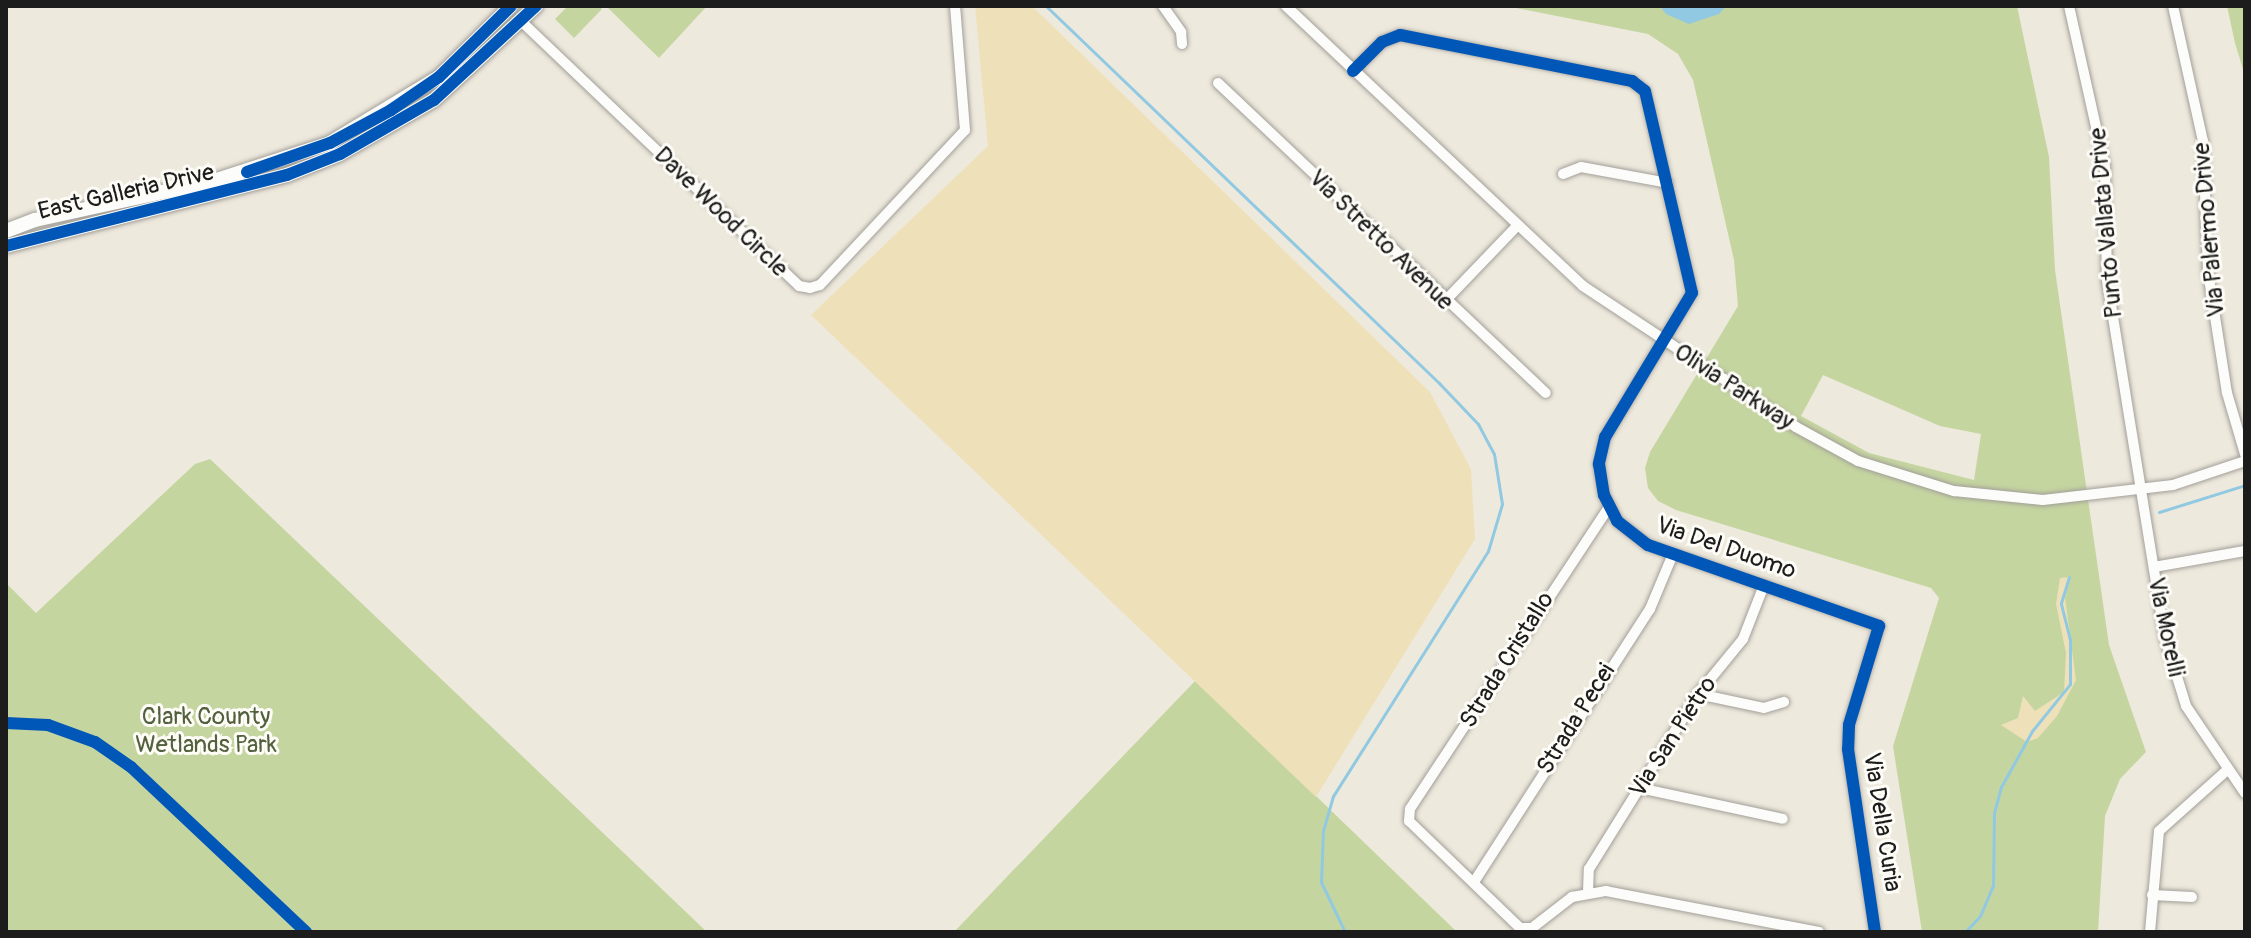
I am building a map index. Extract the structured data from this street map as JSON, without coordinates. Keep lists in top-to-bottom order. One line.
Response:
{"streets":{"main road":["East Galleria Drive"],"street":["Dave Wood Circle","Punto Vallata Drive","Via Palermo Drive","Via Stretto Avenue","Olivia Parkway","Via Del Duomo","Via Morelli","Strada Cristallo","Strada Pecei","Via San Pietro","Via Della Curia"]},"crossings":[["East Galleria Drive","Dave Wood Circle"],["Punto Vallata Drive","Olivia Parkway"],["Punto Vallata Drive","Via Morelli"],["Olivia Parkway","Via Del Duomo"],["Olivia Parkway","Via Morelli"],["Via Del Duomo","Strada Cristallo"],["Via Del Duomo","Strada Pecei"],["Via Del Duomo","Via San Pietro"],["Via Del Duomo","Via Della Curia"],["Strada Cristallo","Strada Pecei"]],"parks":["Clark County Wetlands Park"]}
